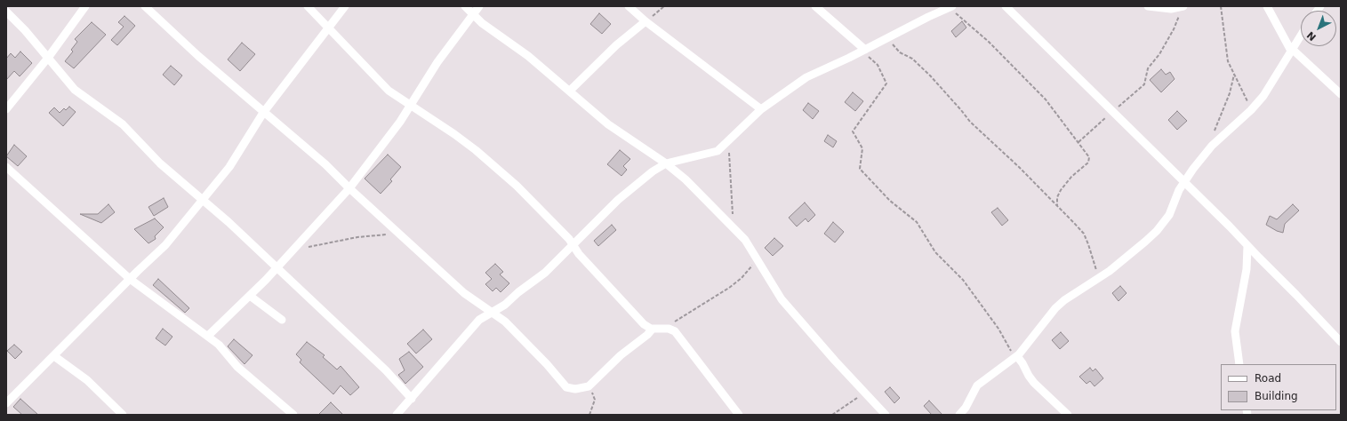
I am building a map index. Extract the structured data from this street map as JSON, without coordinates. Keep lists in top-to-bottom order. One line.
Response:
{"legend":["Road","Building"],"north":"bottom left"}
